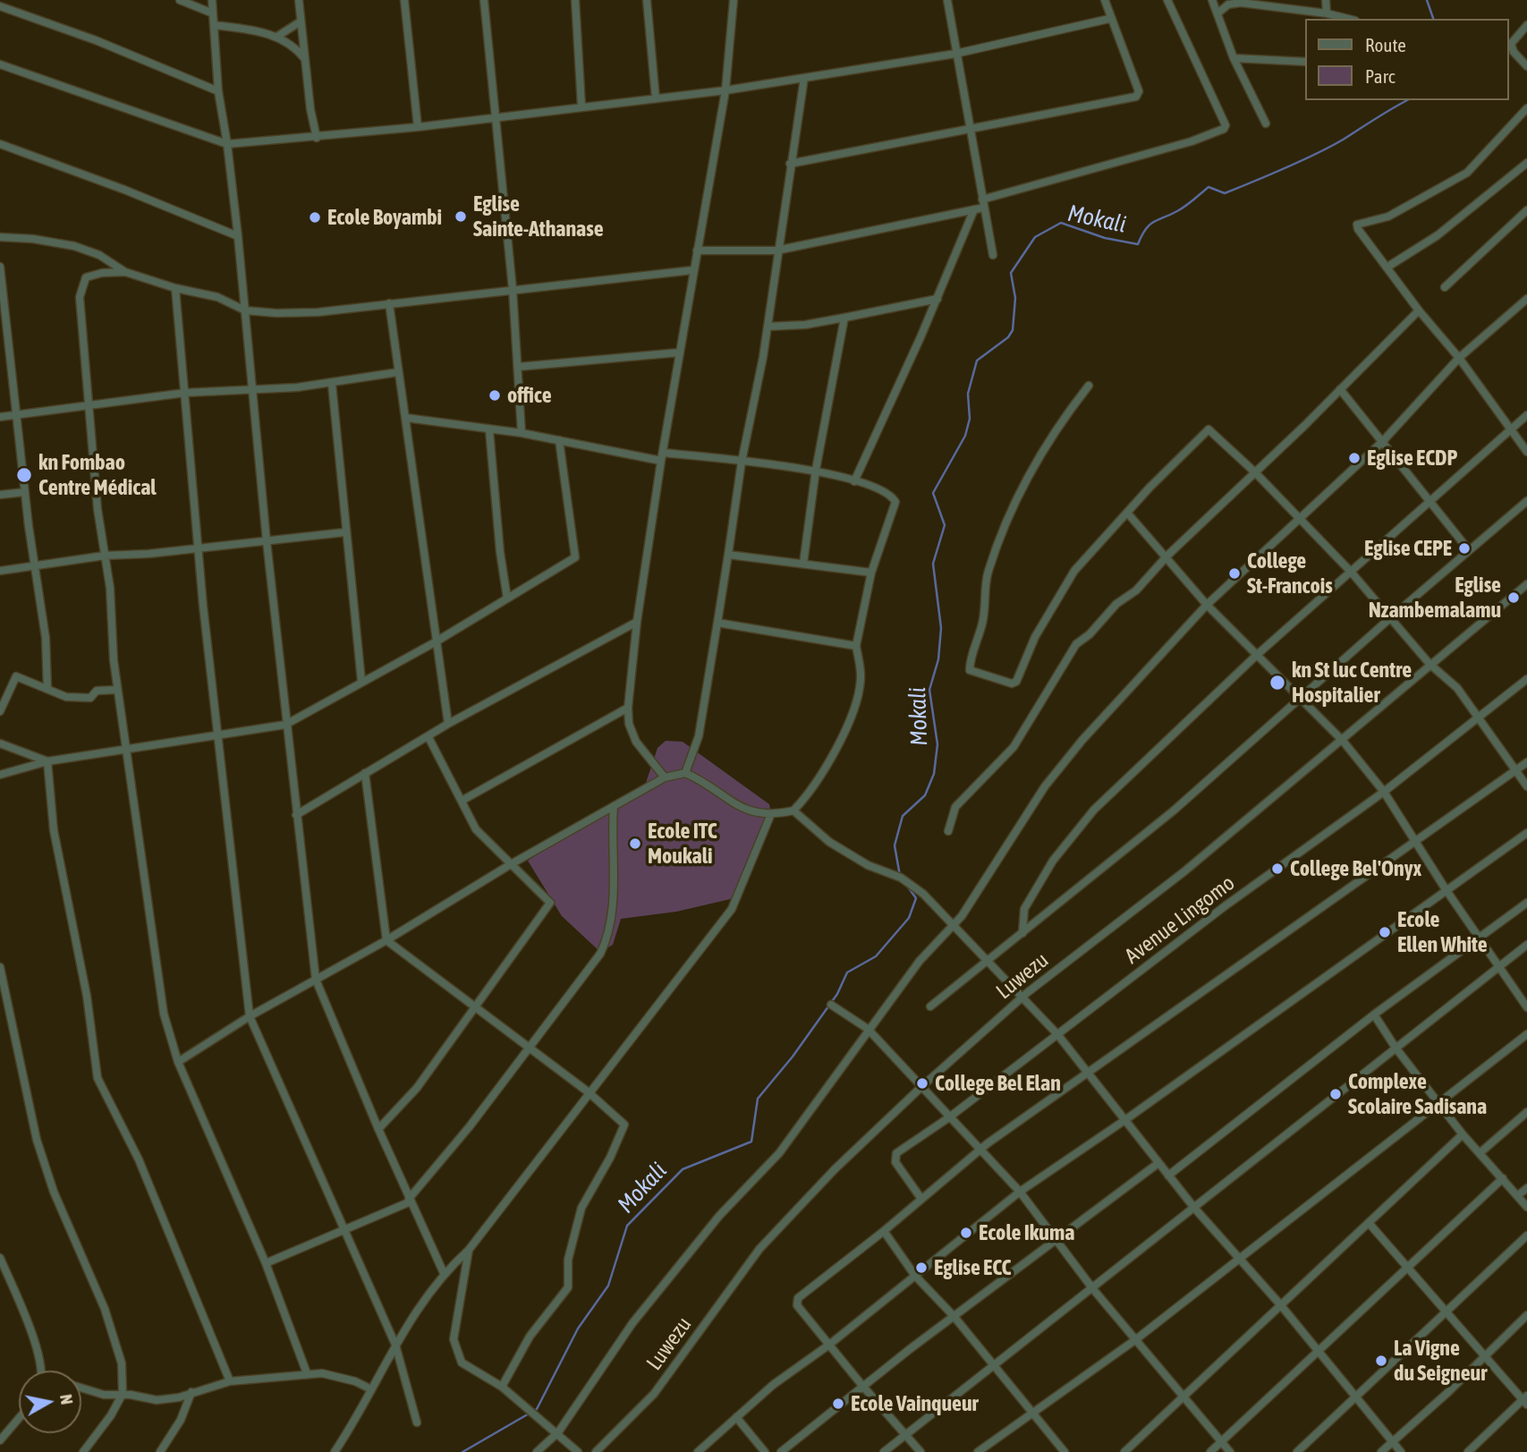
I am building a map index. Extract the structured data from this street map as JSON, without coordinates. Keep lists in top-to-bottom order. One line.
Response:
{"streets":{"street":["Avenue Lingomo","Luwezu"]},"water":["Mokali"],"places":["Eglise Sainte-Athanase","Ecole Boyambi","office","Eglise ECDP","kn Fombao Centre Médical","Eglise CEPE","College St-Francois","Eglise Nzambemalamu","kn St luc Centre Hospitalier","Ecole ITC Moukali","College Bel'Onyx","Ecole Ellen White","College Bel Elan","Complexe Scolaire Sadisana","Ecole Ikuma","Eglise ECC","La Vigne du Seigneur","Ecole Vainqueur"],"legend":["Route","Parc"],"north":"right"}
